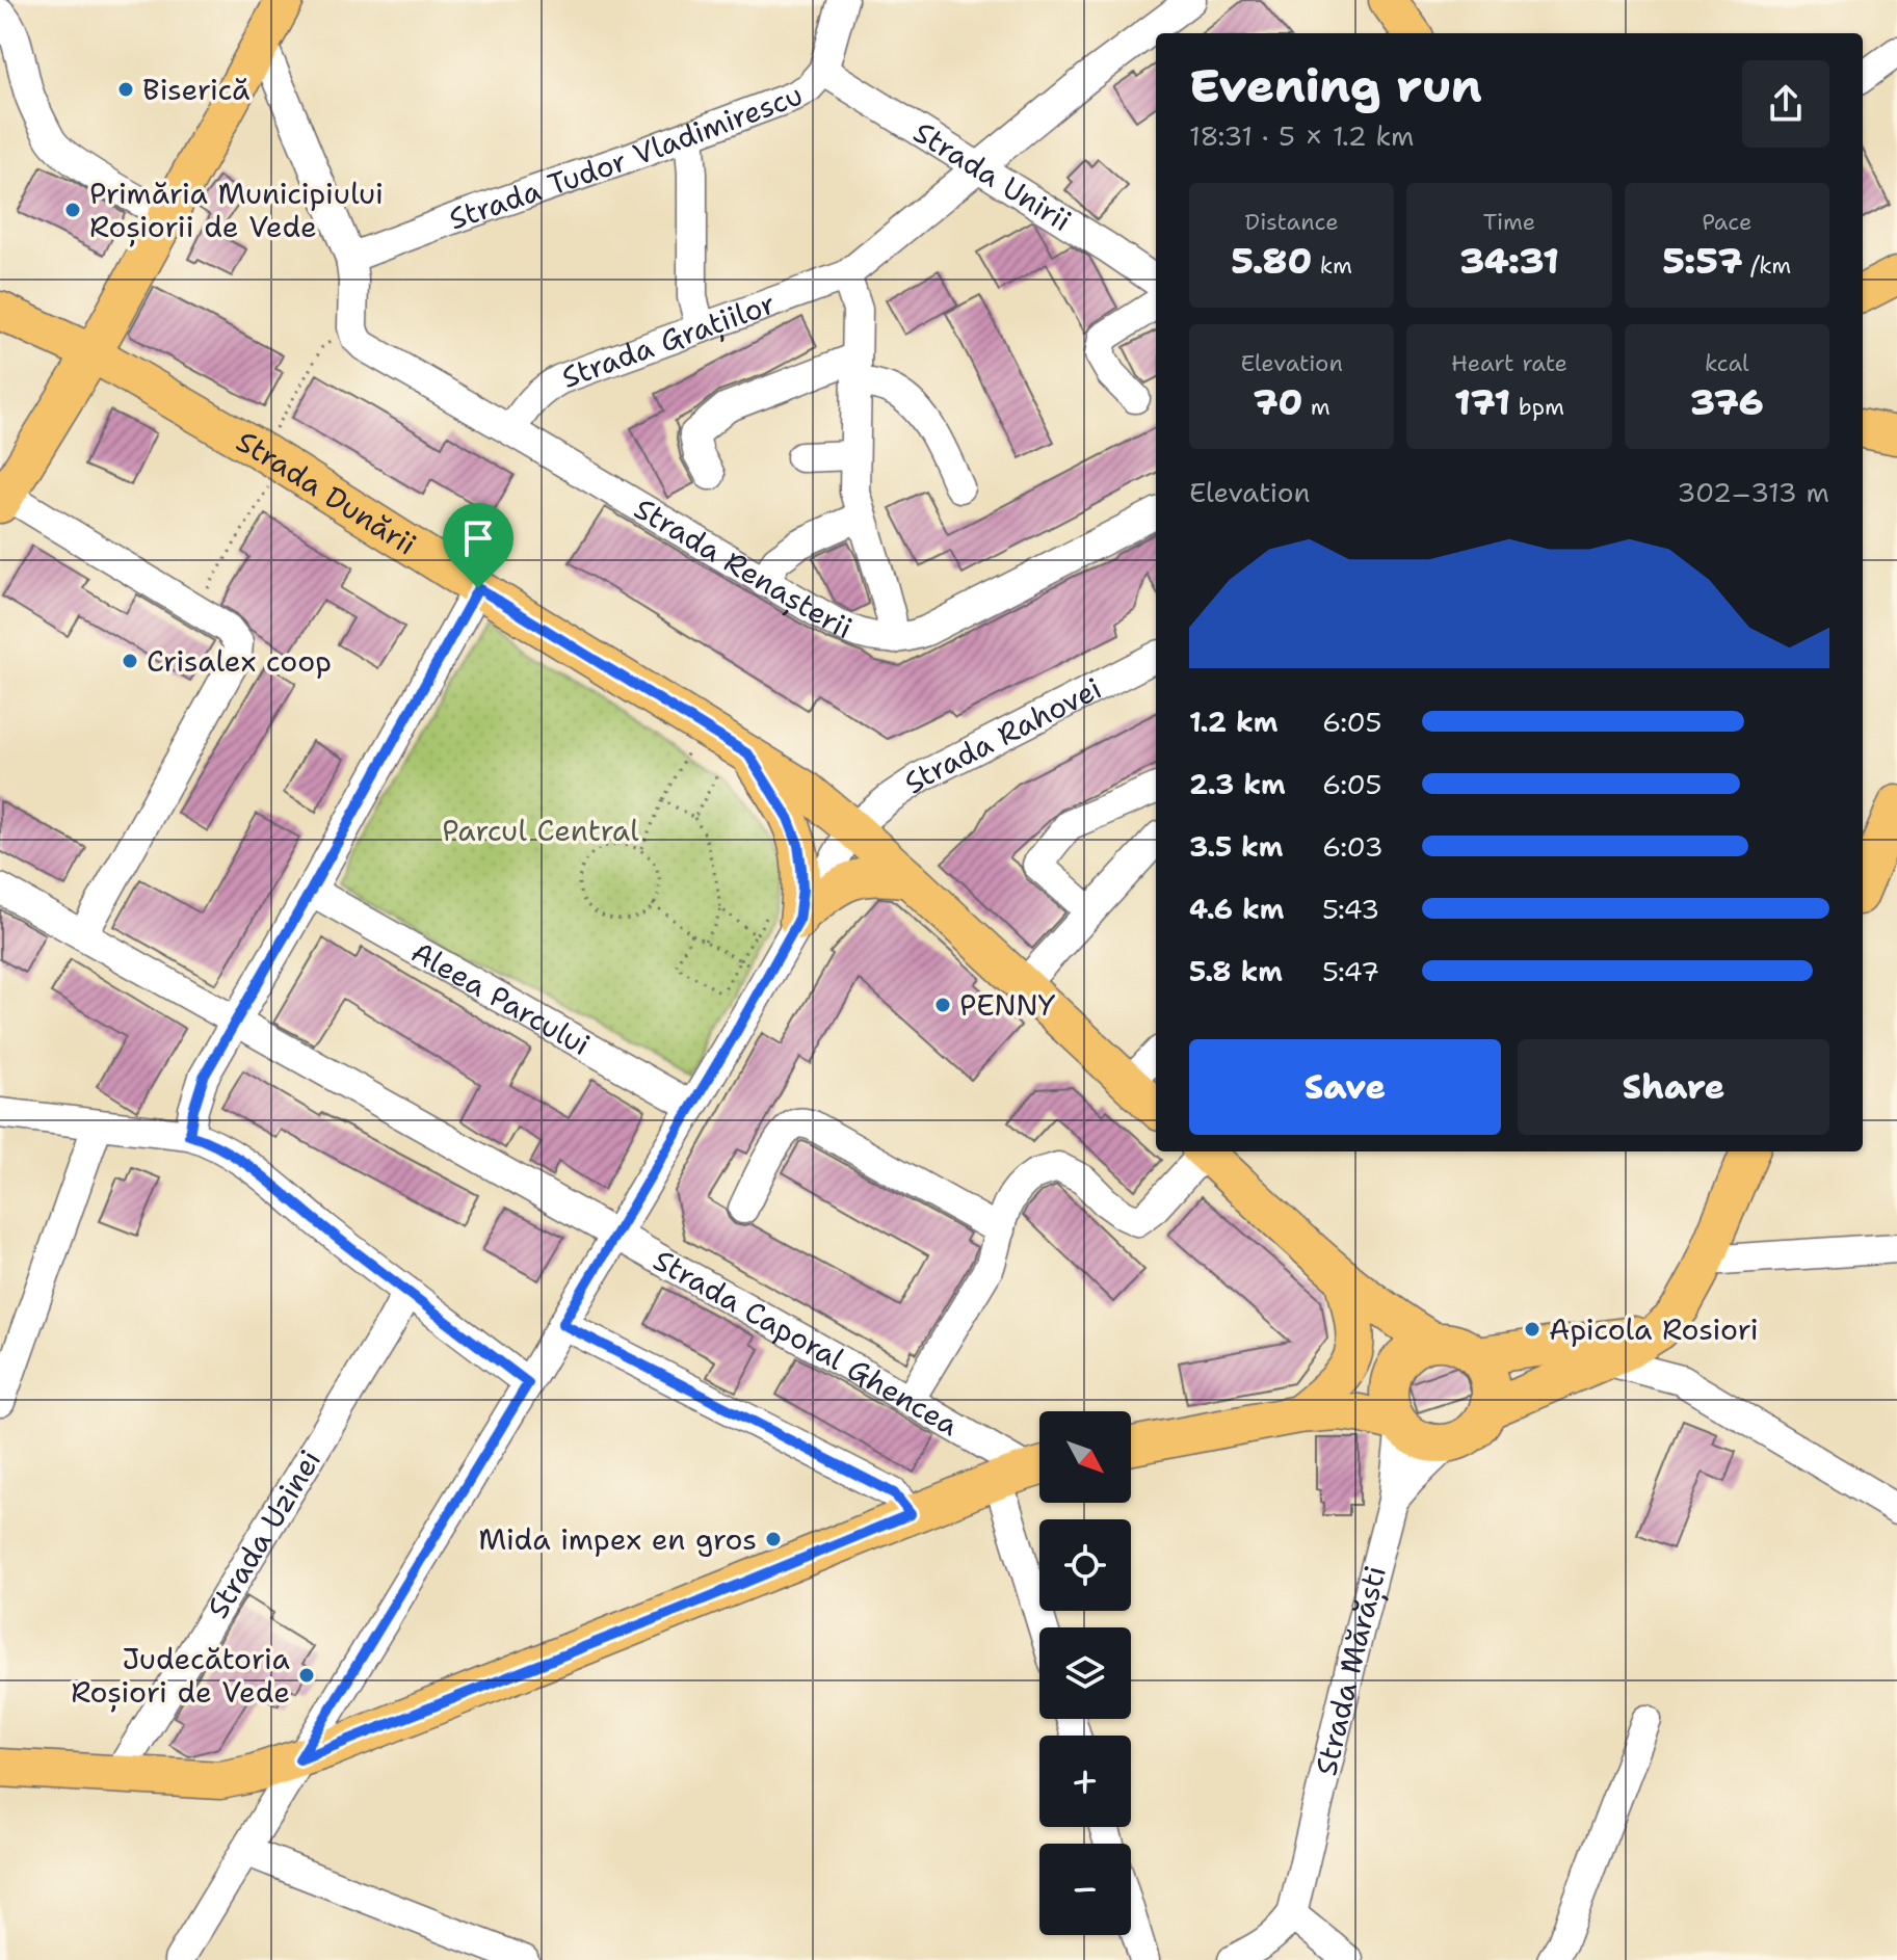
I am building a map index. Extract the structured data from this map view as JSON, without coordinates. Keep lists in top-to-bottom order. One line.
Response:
{"streets":{"main road":["Strada Dunării"],"street":["Strada Tudor Vladimirescu","Strada Unirii","Strada Grațiilor","Strada Renașterii","Strada Rahovei","Aleea Parcului","Strada Caporal Ghencea","Strada Uzinei","Strada Mărăști"]},"crossings":[["Strada Tudor Vladimirescu","Strada Unirii"],["Strada Unirii","Strada Grațiilor"],["Strada Grațiilor","Strada Renașterii"],["Strada Dunării","Strada Rahovei"]],"parks":["Parcul Central"],"places":["Biserică","Primăria Municipiului Roșiorii de Vede","Crisalex coop","PENNY","Apicola Rosiori","Mida impex en gros","Judecătoria Roșiori de Vede"],"north":"bottom right","page":{"heading":["Evening run","18:31 · 5 × 1.2 km"],"stats":[["Distance","5.80 km"],["Time","34:31"],["Pace","5:57 /km"],["Elevation","70 m"],["Heart rate","171 bpm"],["kcal","376"]],"chart":["Elevation","302–313 m"],"list":[{"name":"1.2 km","note":"6:05"},{"name":"2.3 km","note":"6:05"},{"name":"3.5 km","note":"6:03"},{"name":"4.6 km","note":"5:43"},{"name":"5.8 km","note":"5:47"}],"buttons":["Save","Share"],"map_buttons":["+","−"]}}
